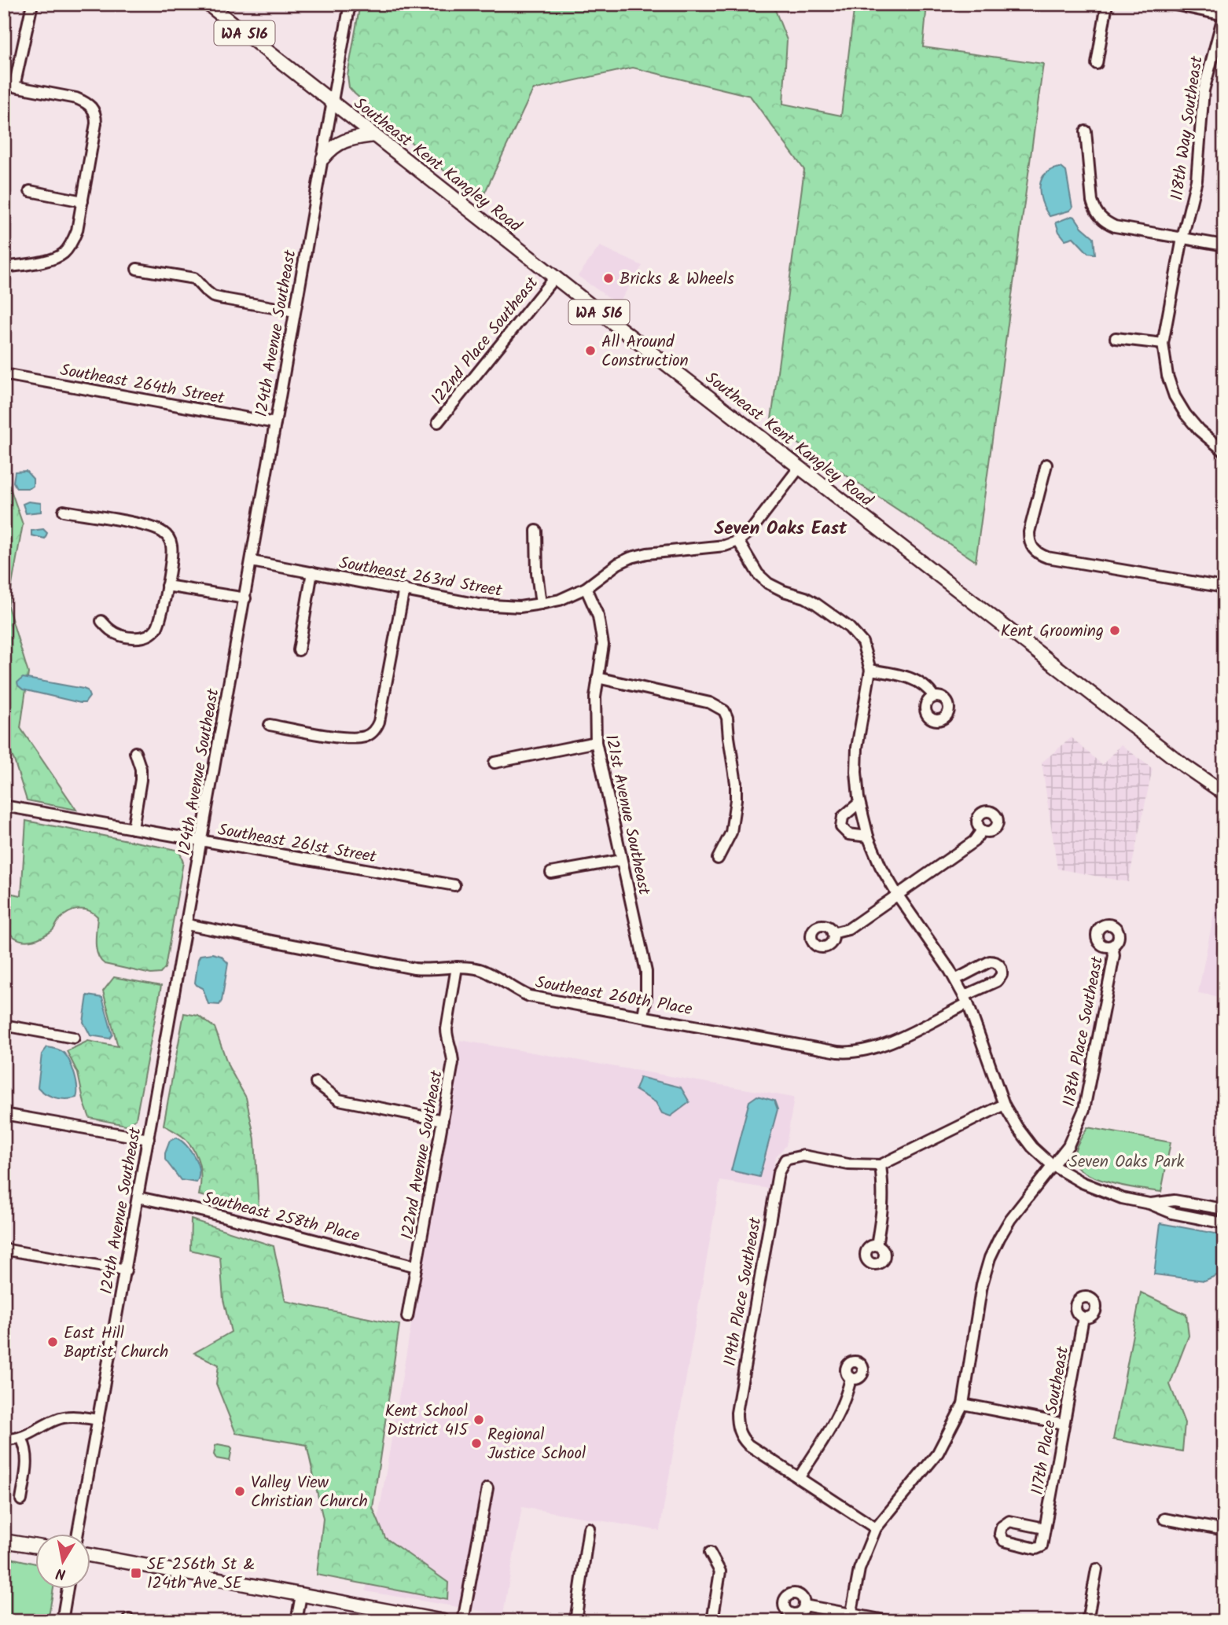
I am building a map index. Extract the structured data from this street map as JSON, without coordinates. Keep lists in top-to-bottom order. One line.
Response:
{"streets":{"main road":["WA 516","Southeast Kent Kangley Road"],"street":["118th Way Southeast","124th Avenue Southeast","122nd Place Southeast","Southeast 264th Street","Southeast 263rd Street","121st Avenue Southeast","Southeast 261st Street","Southeast 260th Place","118th Place Southeast","122nd Avenue Southeast","Southeast 258th Place","119th Place Southeast","117th Place Southeast"]},"crossings":[["Southeast Kent Kangley Road","124th Avenue Southeast"],["Southeast Kent Kangley Road","122nd Place Southeast"],["124th Avenue Southeast","Southeast 264th Street"],["124th Avenue Southeast","Southeast 263rd Street"],["124th Avenue Southeast","Southeast 261st Street"],["124th Avenue Southeast","Southeast 260th Place"],["124th Avenue Southeast","Southeast 258th Place"],["Southeast 263rd Street","121st Avenue Southeast"],["121st Avenue Southeast","Southeast 260th Place"],["Southeast 260th Place","122nd Avenue Southeast"],["122nd Avenue Southeast","Southeast 258th Place"]],"districts":["Seven Oaks East"],"parks":["Seven Oaks Park"],"places":{"other":["Bricks & Wheels","All Around Construction","Kent Grooming","East Hill Baptist Church","Kent School District 415","Regional Justice School","Valley View Christian Church"],"transit":["SE 256th St & 124th Ave SE"]},"north":"bottom"}
